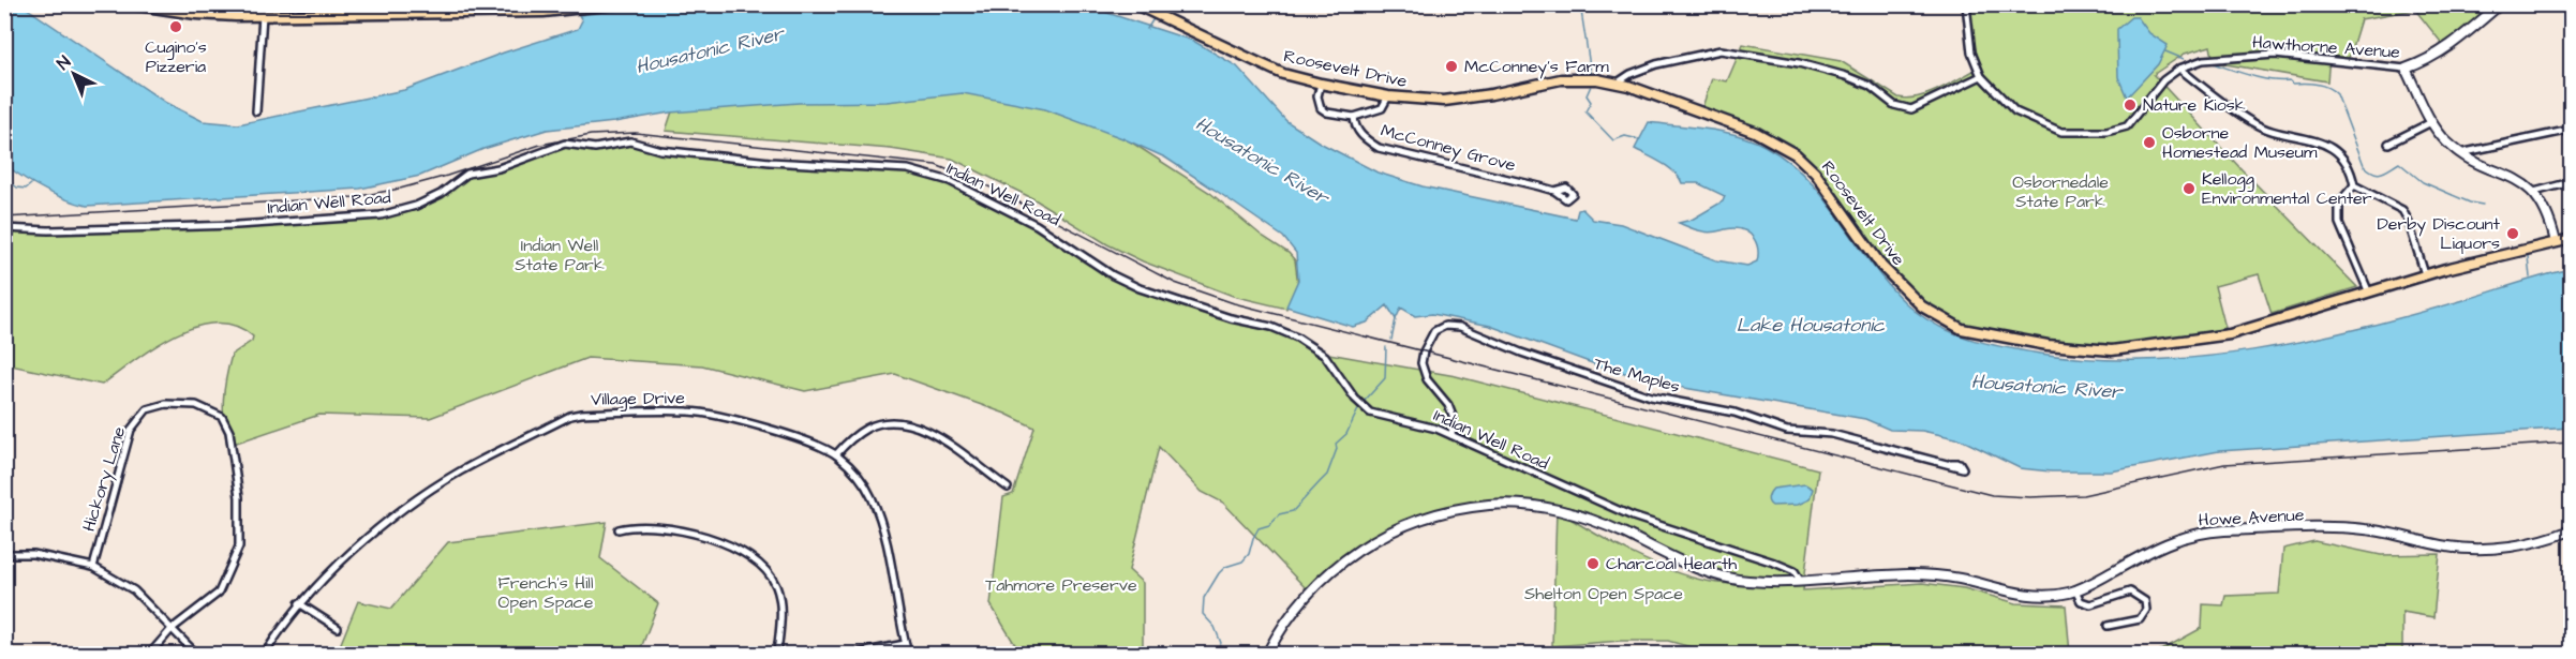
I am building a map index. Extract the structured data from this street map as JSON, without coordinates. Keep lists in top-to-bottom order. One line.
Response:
{"streets":{"main road":["Hawthorne Avenue","Roosevelt Drive","Howe Avenue"],"street":["McConney Grove","Indian Well Road","The Maples","Village Drive","Hickory Lane"]},"crossings":[["Roosevelt Drive","McConney Grove"],["Indian Well Road","The Maples"],["Indian Well Road","Howe Avenue"]],"water":["Housatonic River","Lake Housatonic"],"parks":["Osbornedale State Park","Indian Well State Park","French's Hill Open Space","Tahmore Preserve","Shelton Open Space"],"places":["Cugino's Pizzeria","McConney's Farm","Nature Kiosk","Osborne Homestead Museum","Kellogg Environmental Center","Derby Discount Liquors","Charcoal Hearth"],"north":"top left"}
